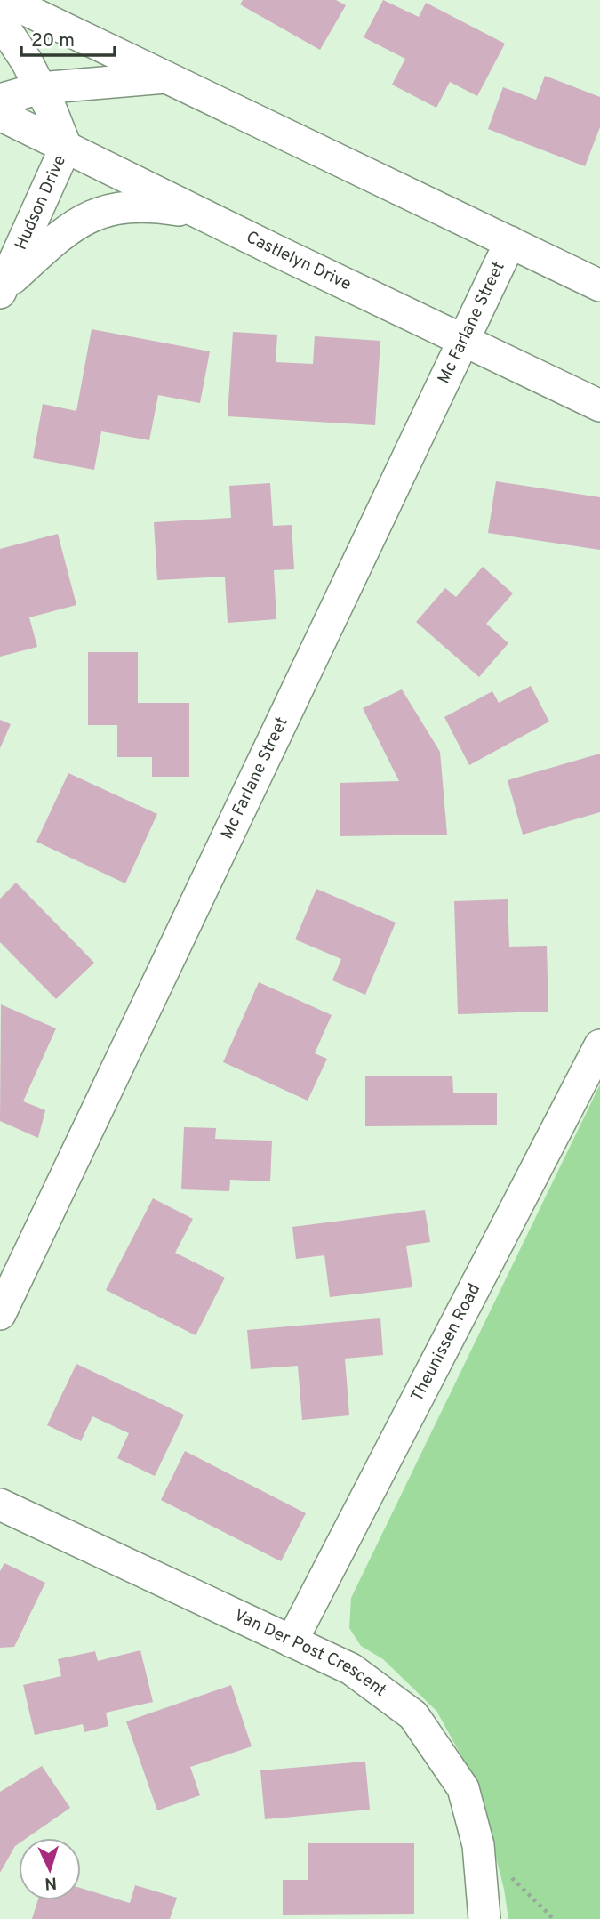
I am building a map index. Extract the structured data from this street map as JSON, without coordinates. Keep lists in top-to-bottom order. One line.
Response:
{"streets":{"street":["Hudson Drive","Castlelyn Drive","Mc Farlane Street","Theunissen Road","Van Der Post Crescent"]},"crossings":[["Hudson Drive","Castlelyn Drive"],["Castlelyn Drive","Mc Farlane Street"],["Theunissen Road","Van Der Post Crescent"]],"scale_bar":"20 m","north":"bottom"}
